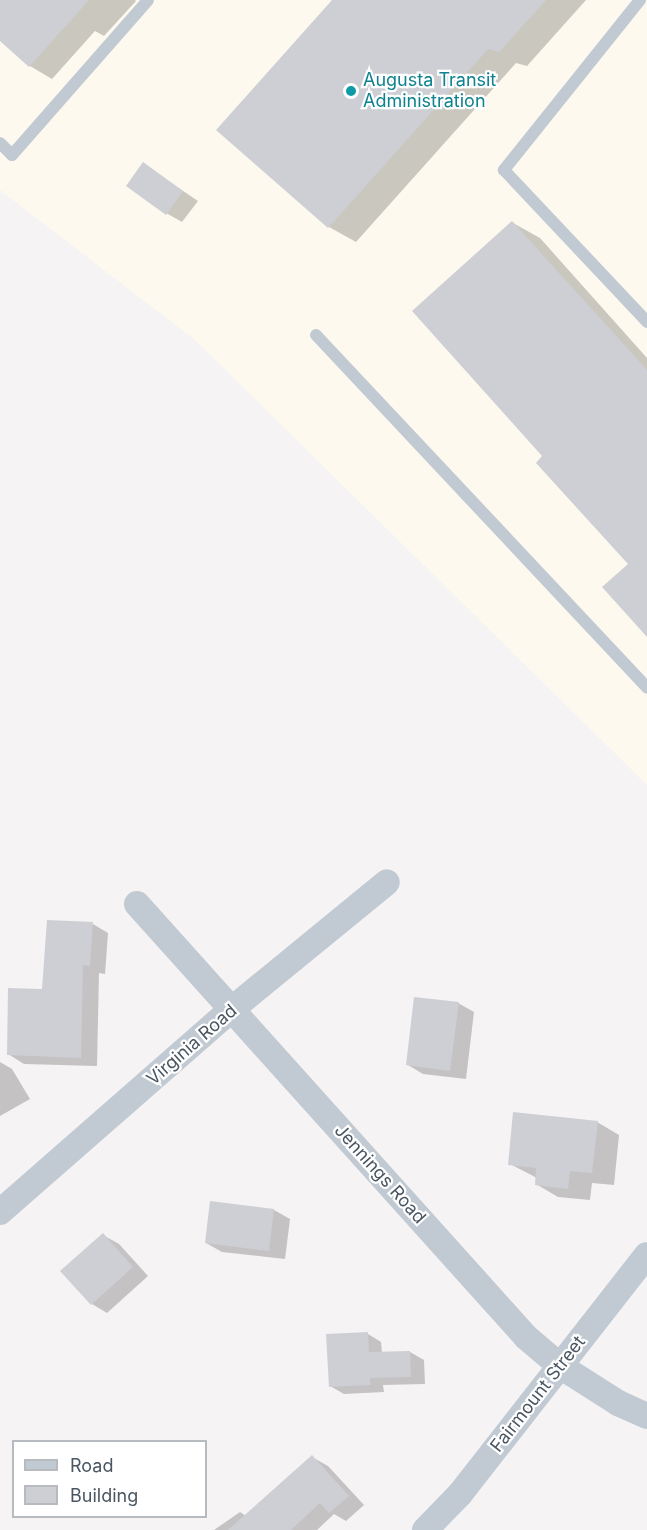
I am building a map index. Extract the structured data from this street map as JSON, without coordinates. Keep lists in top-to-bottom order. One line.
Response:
{"streets":{"street":["Virginia Road","Jennings Road","Fairmount Street"]},"crossings":[["Virginia Road","Jennings Road"],["Jennings Road","Fairmount Street"]],"places":["Augusta Transit Administration"],"legend":["Road","Building"]}
